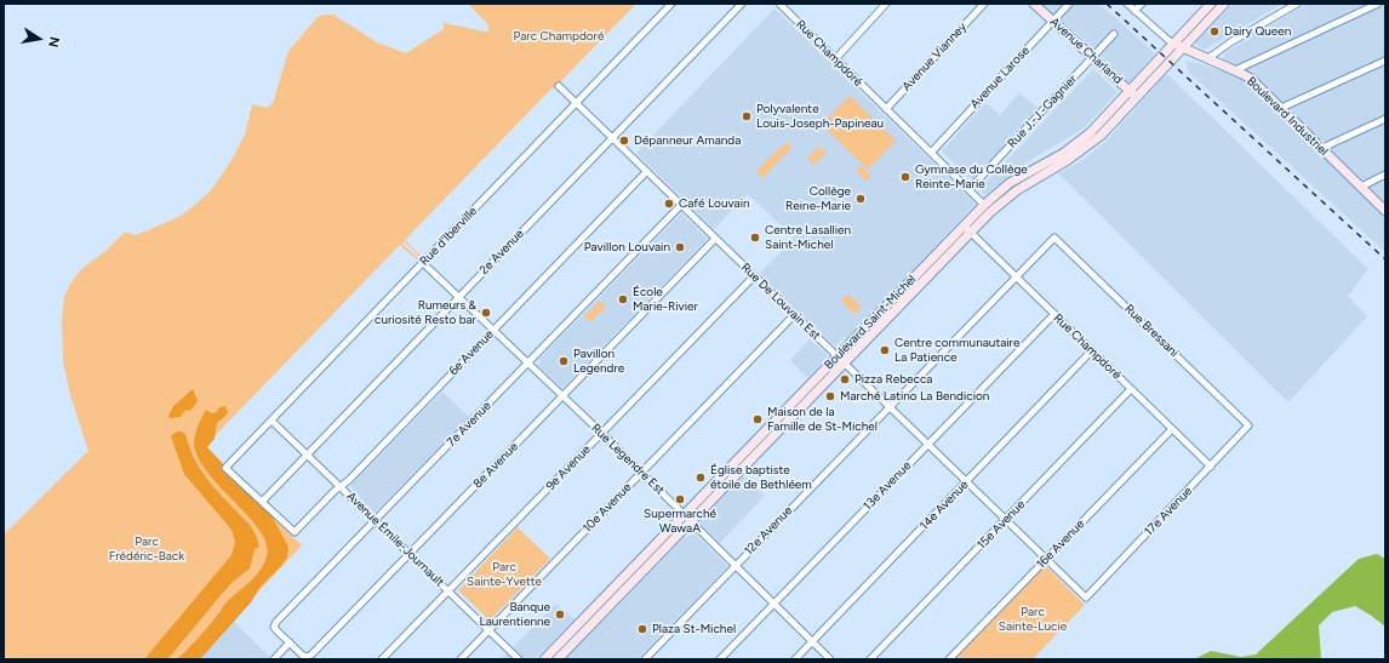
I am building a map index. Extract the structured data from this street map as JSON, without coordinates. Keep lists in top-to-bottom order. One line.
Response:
{"streets":{"main road":["Avenue Charland","Boulevard Industriel","Boulevard Saint-Michel"],"street":["Rue Champdoré","Avenue Vianney","Avenue Larose","Rue J.-J.-Gagnier","Rue d'Iberville","2e Avenue","Rue De Louvain Est","Rue Bressani","6e Avenue","7e Avenue","Rue Legendre Est","8e Avenue","9e Avenue","13e Avenue","14e Avenue","10e Avenue","17e Avenue","15e Avenue","12e Avenue","Avenue Émile-Journault","16e Avenue"]},"crossings":[["Avenue Charland","Avenue Larose"],["Avenue Charland","Rue J.-J.-Gagnier"],["Avenue Charland","Boulevard Saint-Michel"],["Rue Champdoré","Avenue Vianney"],["Rue Champdoré","Avenue Larose"],["Rue Champdoré","Rue J.-J.-Gagnier"],["Rue Champdoré","Boulevard Saint-Michel"],["Rue Champdoré","13e Avenue"],["Rue Champdoré","14e Avenue"],["Rue Champdoré","17e Avenue"],["Rue Champdoré","15e Avenue"],["Rue Champdoré","12e Avenue"],["Rue Champdoré","16e Avenue"],["Boulevard Industriel","Boulevard Saint-Michel"],["Rue d'Iberville","2e Avenue"],["Rue d'Iberville","Rue De Louvain Est"],["Rue d'Iberville","6e Avenue"],["Rue d'Iberville","Rue Legendre Est"],["Rue d'Iberville","Avenue Émile-Journault"],["2e Avenue","Rue De Louvain Est"],["2e Avenue","6e Avenue"],["2e Avenue","Rue Legendre Est"],["2e Avenue","Avenue Émile-Journault"],["Rue De Louvain Est","Boulevard Saint-Michel"],["Rue De Louvain Est","6e Avenue"],["Rue De Louvain Est","7e Avenue"],["Rue De Louvain Est","8e Avenue"],["Rue De Louvain Est","9e Avenue"],["Rue De Louvain Est","13e Avenue"],["Rue De Louvain Est","14e Avenue"],["Rue De Louvain Est","10e Avenue"],["Rue De Louvain Est","17e Avenue"],["Rue De Louvain Est","15e Avenue"],["Rue De Louvain Est","12e Avenue"],["Rue De Louvain Est","16e Avenue"],["Boulevard Saint-Michel","Rue Legendre Est"],["Rue Bressani","17e Avenue"],["Rue Bressani","12e Avenue"],["6e Avenue","Rue Legendre Est"],["6e Avenue","Avenue Émile-Journault"],["7e Avenue","Rue Legendre Est"],["7e Avenue","8e Avenue"],["7e Avenue","Avenue Émile-Journault"],["Rue Legendre Est","8e Avenue"],["Rue Legendre Est","9e Avenue"],["Rue Legendre Est","13e Avenue"],["Rue Legendre Est","14e Avenue"],["Rue Legendre Est","10e Avenue"],["Rue Legendre Est","12e Avenue"],["8e Avenue","Avenue Émile-Journault"],["9e Avenue","Avenue Émile-Journault"],["10e Avenue","Avenue Émile-Journault"]],"parks":["Parc Champdoré","Parc Frédéric-Back","Parc Sainte-Yvette","Parc Sainte-Lucie"],"places":["Dairy Queen","Polyvalente Louis-Joseph-Papineau","Dépanneur Amanda","Gymnase du Collège Reinte-Marie","Collège Reine-Marie","Café Louvain","Centre Lasallien Saint-Michel","Pavillon Louvain","École Marie-Rivier","Rumeurs & curiosité Resto bar","Centre communautaire La Patience","Pavillon Legendre","Pizza Rebecca","Marché Latino La Bendicion","Maison de la Famille de St-Michel","Église baptiste étoile de Bethléem","Supermarché WawaA","Banque Laurentienne","Plaza St-Michel"],"north":"right"}
